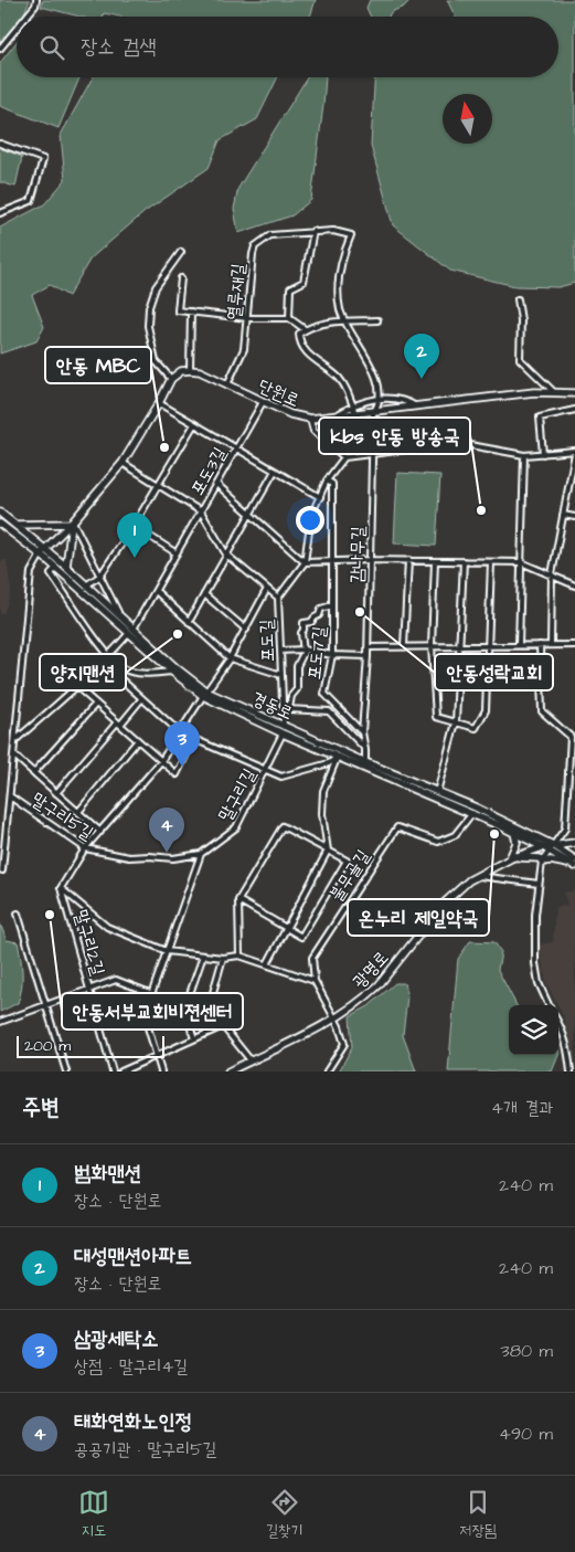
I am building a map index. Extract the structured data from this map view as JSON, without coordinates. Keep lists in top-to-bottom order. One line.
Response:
{"streets":{"street":["열루재길","단원로","포도3길","감나무길","포도길","포도7길","경동로","말구리길","말구리5길","불무골길","말구리2길","광명로"]},"crossings":[["열루재길","단원로"],["단원로","포도3길"],["단원로","감나무길"],["포도3길","경동로"],["감나무길","포도7길"],["감나무길","경동로"],["포도길","포도7길"],["포도길","경동로"],["포도길","말구리길"],["경동로","말구리길"],["경동로","불무골길"],["경동로","말구리2길"],["경동로","광명로"],["말구리길","말구리5길"],["말구리5길","말구리2길"],["불무골길","광명로"]],"places":["안동 MBC","kbs 안동 방송국","안동성락교회","양지맨션","온누리 제일약국","안동서부교회비젼센터"],"scale_bar":"200 m","north":"top","page":{"search":"장소 검색","pins":["2","1","3","4"],"scale":"200 m","heading":["주변","4개 결과"],"list":[{"mark":"1","name":"범화맨션","note":"장소 · 단원로","value":"240 m"},{"mark":"2","name":"대성맨션아파트","note":"장소 · 단원로","value":"240 m"},{"mark":"3","name":"삼광세탁소","note":"상점 · 말구리4길","value":"380 m"},{"mark":"4","name":"태화연화노인정","note":"공공기관 · 말구리5길","value":"490 m"}],"nav":["지도","길찾기","저장됨"]}}
